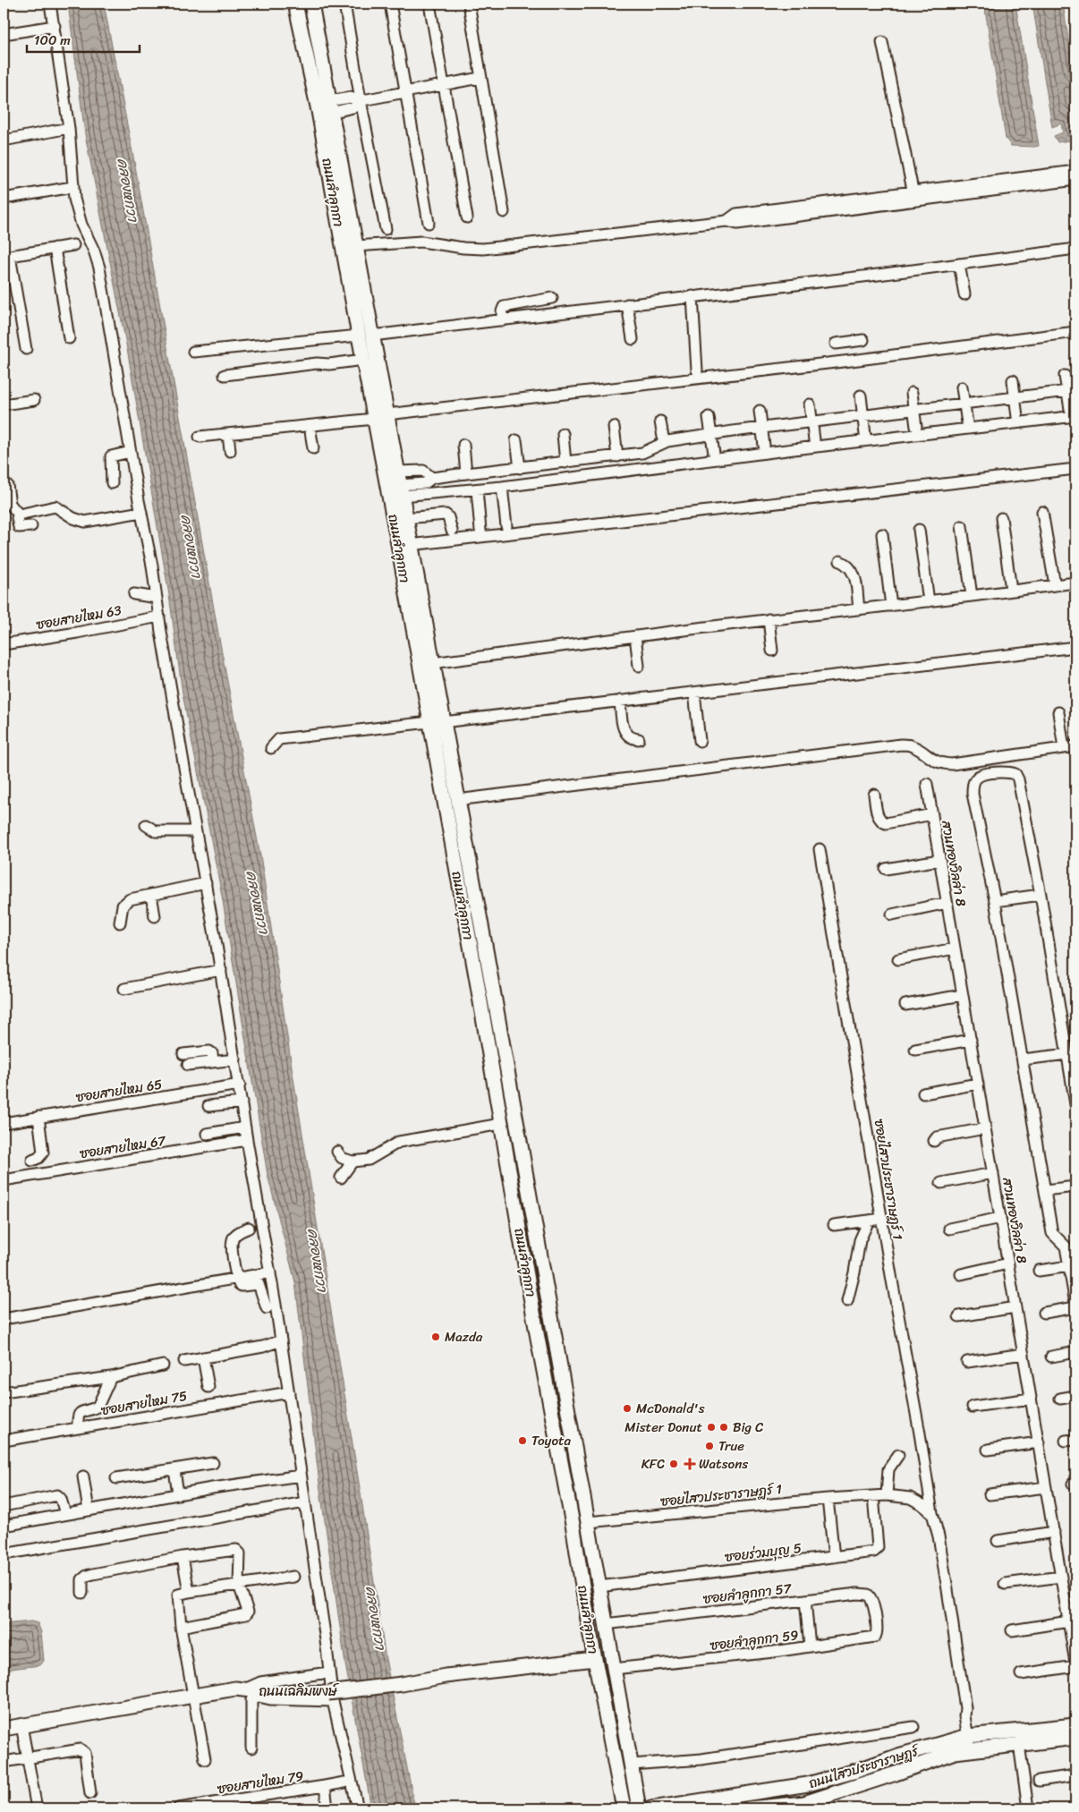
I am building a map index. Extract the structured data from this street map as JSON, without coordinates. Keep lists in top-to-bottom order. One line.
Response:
{"streets":{"main road":["ถนนลำลูกกา","ถนนเฉลิมพงษ์","ถนนไสวประชาราษฎร์"],"street":["ซอยสายไหม 63","สวนทองวิลล่า 8","ซอยสายไหม 65","ซอยสายไหม 67","ซอยไสวประชาราษฎร์ 1","ซอยสายไหม 75","ซอยร่วมบุญ 5","ซอยลำลูกกา 57","ซอยลำลูกกา 59","ซอยสายไหม 79"]},"crossings":[["ถนนลำลูกกา","ซอยไสวประชาราษฎร์ 1"],["ถนนลำลูกกา","ซอยร่วมบุญ 5"],["ถนนลำลูกกา","ซอยลำลูกกา 57"],["ถนนลำลูกกา","ซอยลำลูกกา 59"],["ถนนลำลูกกา","ถนนเฉลิมพงษ์"],["ซอยไสวประชาราษฎร์ 1","ซอยร่วมบุญ 5"],["ซอยไสวประชาราษฎร์ 1","ถนนไสวประชาราษฎร์"],["ซอยลำลูกกา 57","ซอยลำลูกกา 59"]],"water":["คลองหกวา"],"places":{"other":["Mazda","McDonald's","Mister Donut","Big C","Toyota","True","KFC"],"health":["Watsons"]},"scale_bar":"100 m"}
